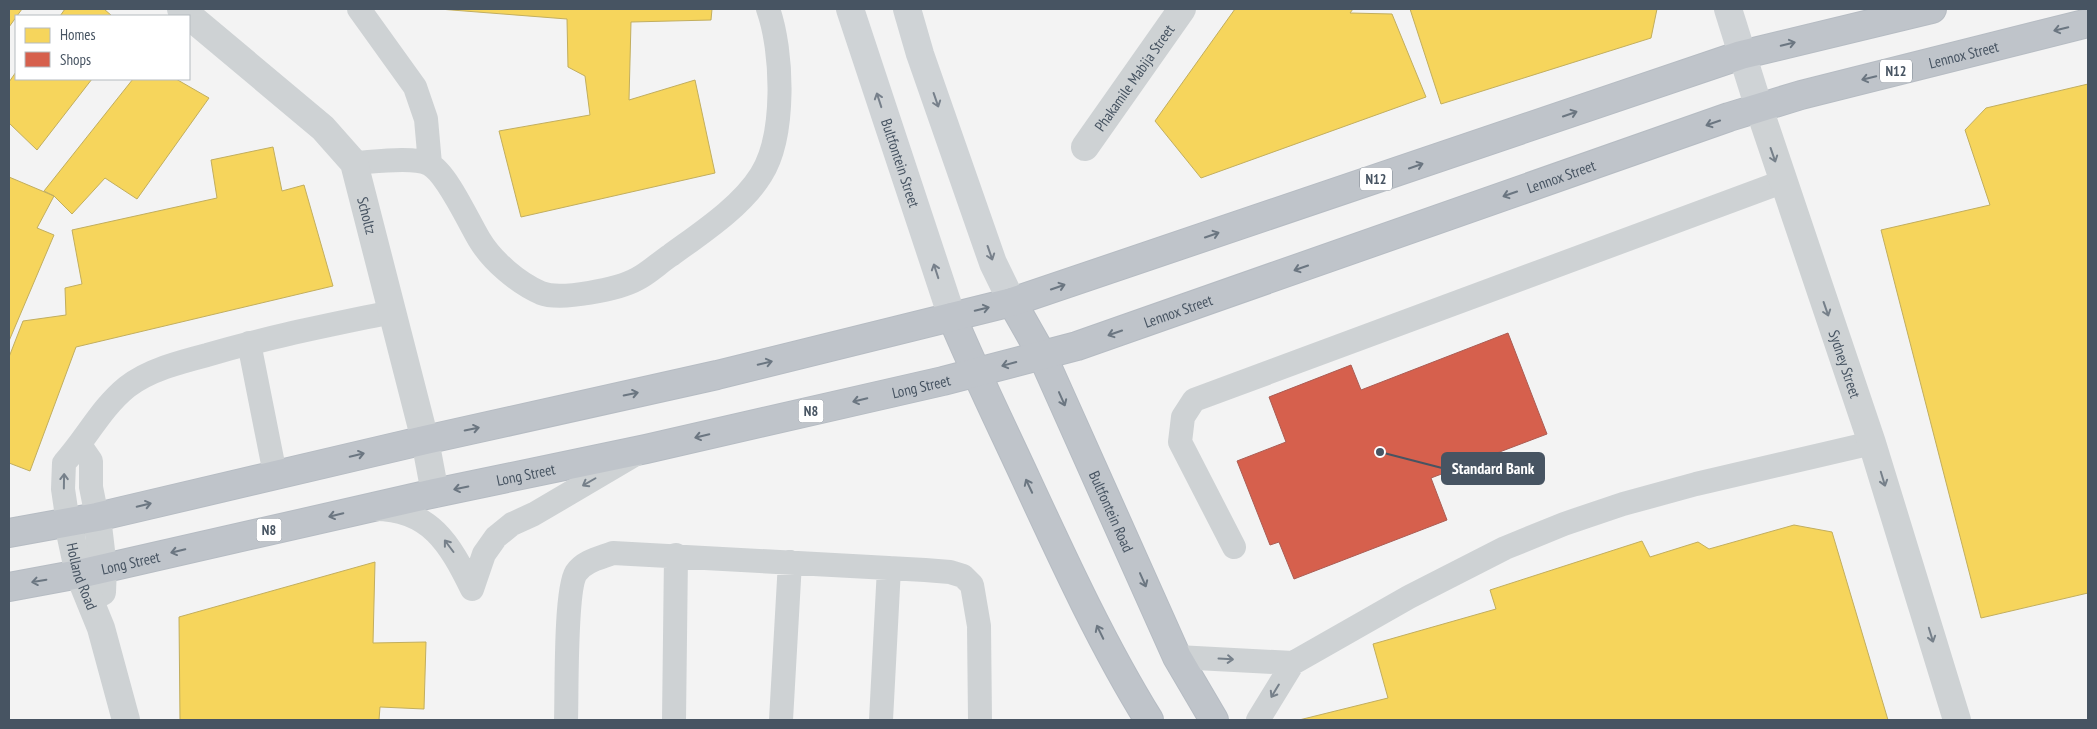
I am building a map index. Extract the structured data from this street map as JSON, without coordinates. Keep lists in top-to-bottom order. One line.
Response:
{"streets":{"highway":["Lennox Street","N12","Long Street","N8","Bultfontein Road"],"street":["Phakamile Mabija Street","Bultfontein Street","Scholtz","Sydney Street","Holland Road"]},"crossings":[["Lennox Street","Sydney Street"],["Lennox Street","Long Street"],["Lennox Street","Bultfontein Road"],["N12","Sydney Street"],["N12","Bultfontein Road"],["Scholtz","Long Street"],["Long Street","Bultfontein Road"],["Long Street","Holland Road"]],"one_way":["Sydney Street"],"places":["Standard Bank"],"legend":["Homes","Shops"]}
